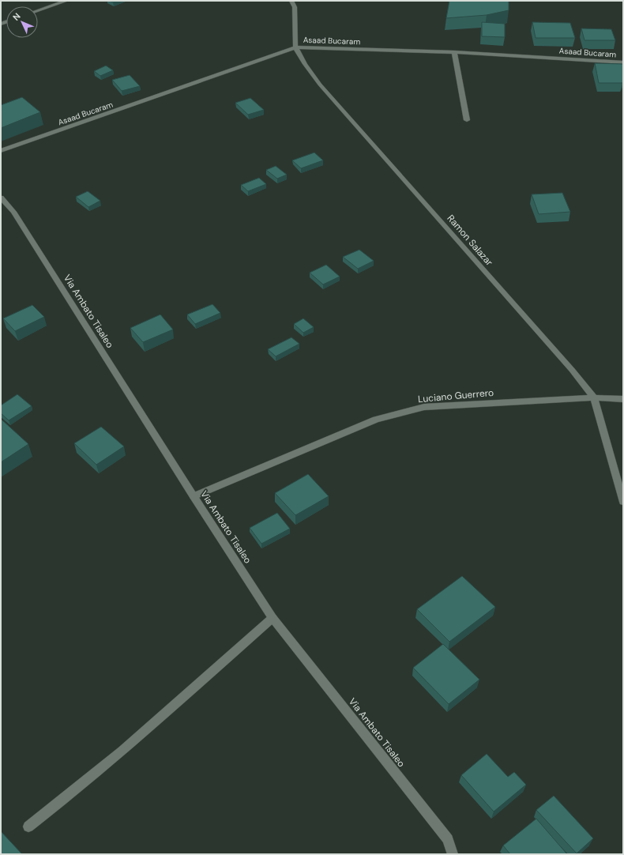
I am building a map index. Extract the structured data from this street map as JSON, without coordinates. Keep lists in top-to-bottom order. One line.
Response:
{"streets":{"street":["Asaad Bucaram","Ramon Salazar","Via Ambato Tisaleo","Luciano Guerrero"]},"crossings":[["Asaad Bucaram","Ramon Salazar"],["Ramon Salazar","Luciano Guerrero"],["Via Ambato Tisaleo","Luciano Guerrero"]],"north":"top left"}
